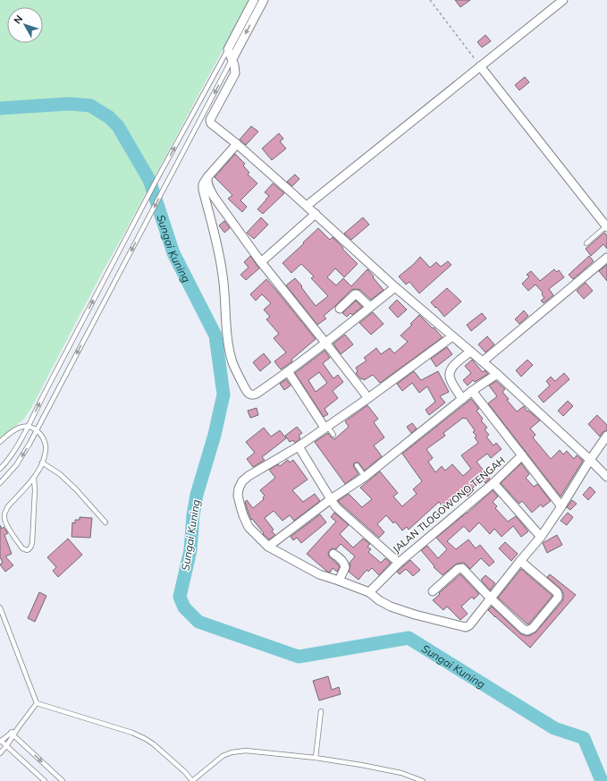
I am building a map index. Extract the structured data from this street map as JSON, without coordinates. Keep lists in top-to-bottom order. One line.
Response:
{"streets":{"street":["JALAN TLOGOWONO TENGAH"]},"water":["Sungai Kuning"],"north":"top left"}
